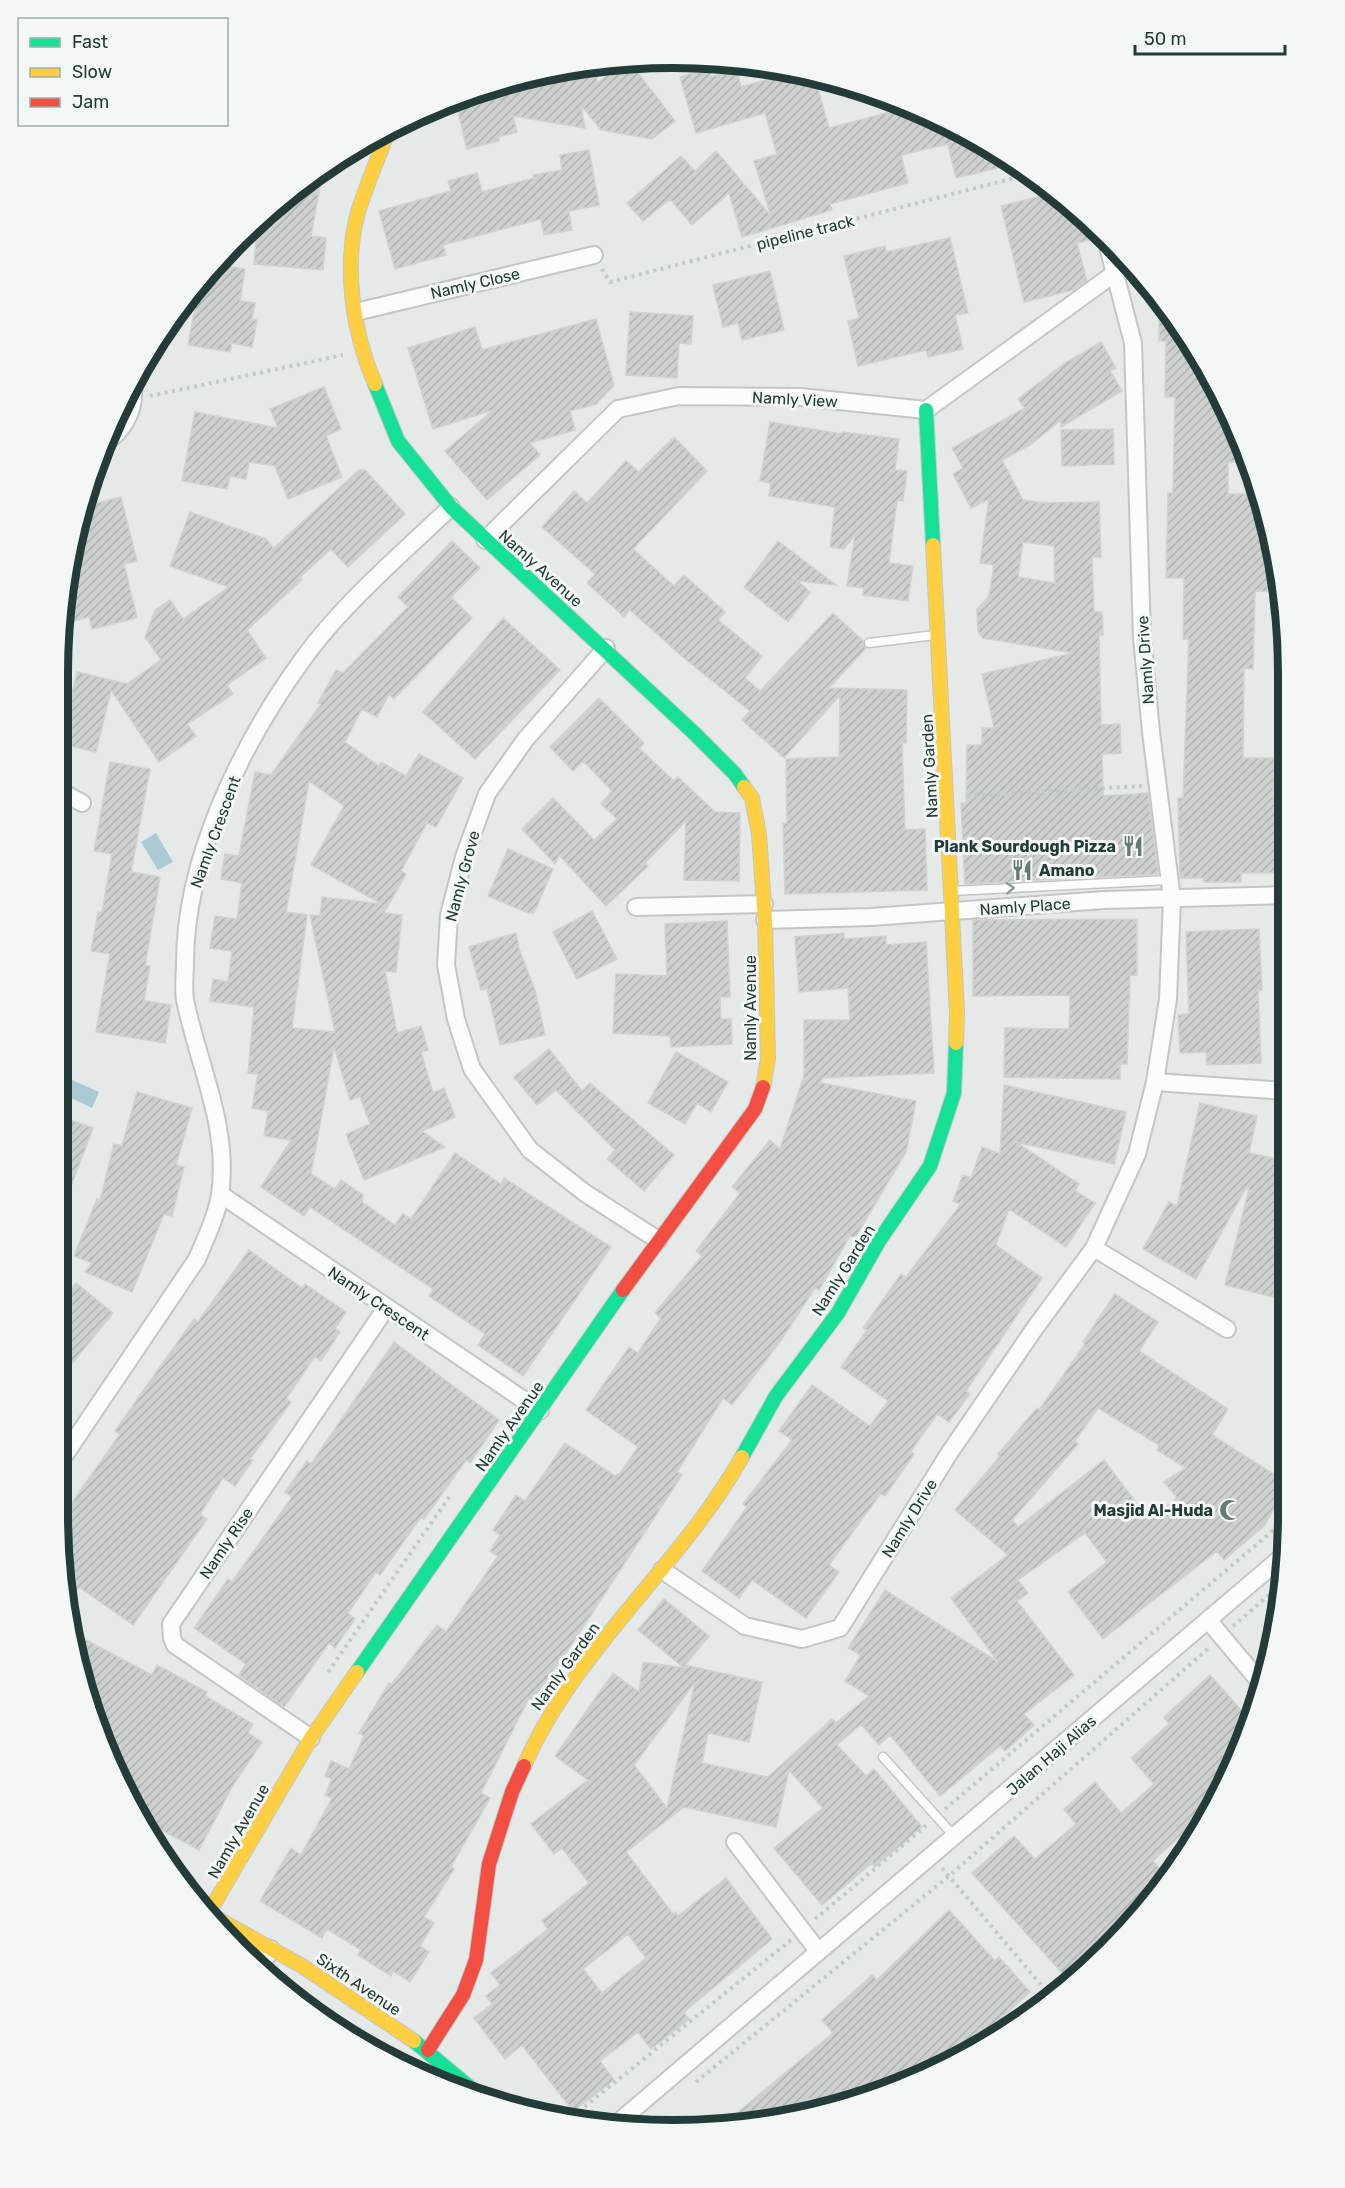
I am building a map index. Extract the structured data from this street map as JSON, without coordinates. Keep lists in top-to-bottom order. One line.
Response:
{"streets":{"street":["Namly Close","Namly View","Namly Avenue","Namly Drive","Namly Garden","Namly Crescent","Namly Grove","Namly Place","Namly Rise","Jalan Haji Alias","Sixth Avenue"],"path":["pipeline track"]},"crossings":[["pipeline track","Namly Close"],["Namly Close","Namly Avenue"],["Namly View","Namly Avenue"],["Namly View","Namly Garden"],["Namly Avenue","Namly Crescent"],["Namly Avenue","Namly Grove"],["Namly Avenue","Namly Place"],["Namly Avenue","Namly Rise"],["Namly Drive","Namly Garden"],["Namly Drive","Namly Place"],["Namly Garden","Namly Place"],["Namly Garden","Sixth Avenue"],["Namly Crescent","Namly Rise"]],"places":{"restaurant":["Plank Sourdough Pizza","Amano"],"mosque":["Masjid Al-Huda"]},"legend":["Fast","Slow","Jam"],"scale_bar":"50 m"}
